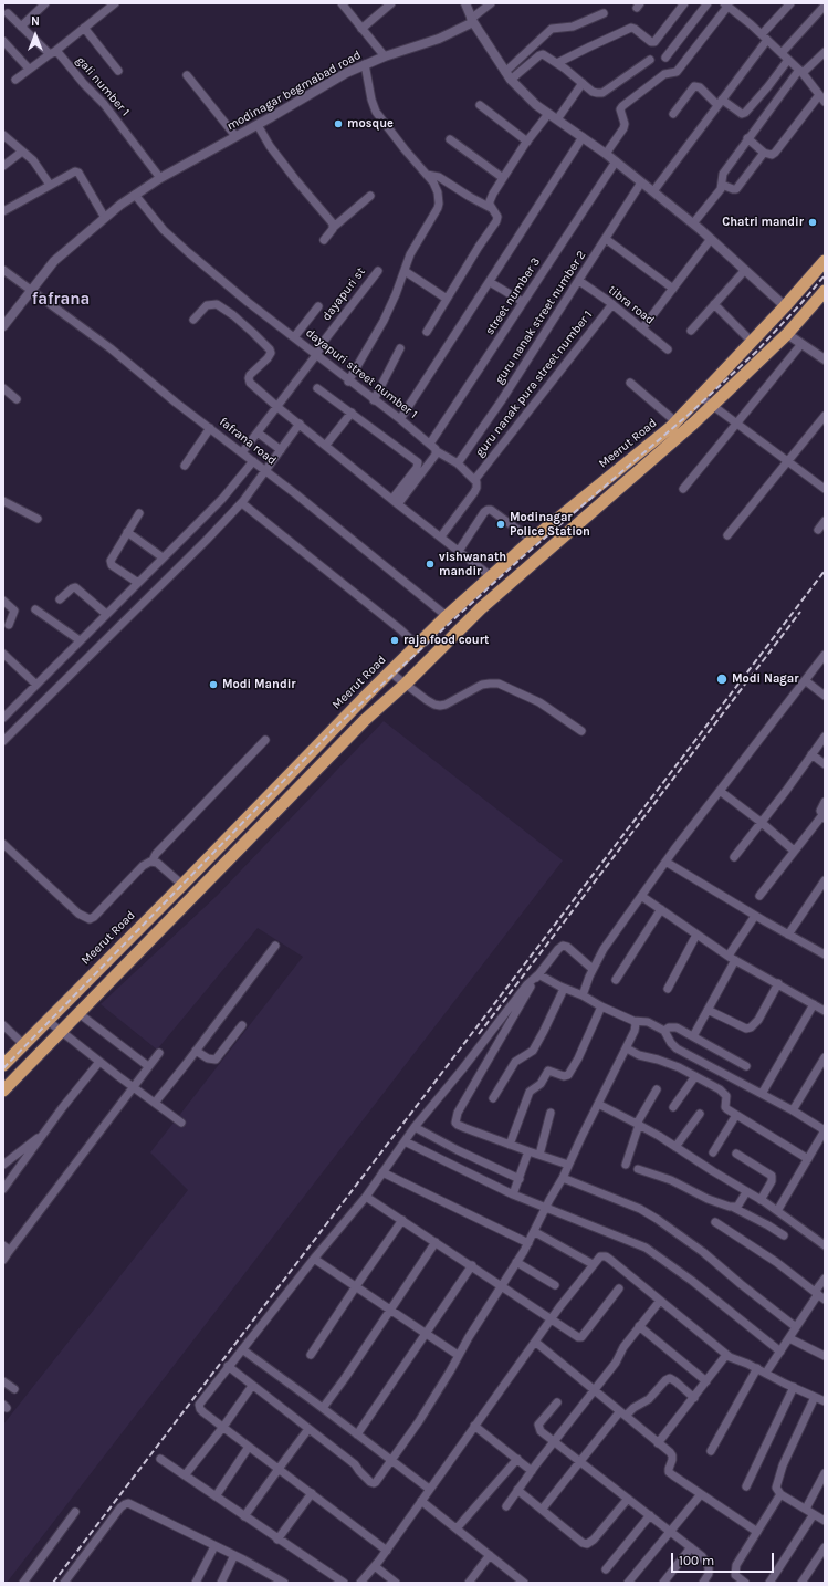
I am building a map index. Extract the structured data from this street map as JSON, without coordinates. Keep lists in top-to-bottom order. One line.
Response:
{"streets":{"highway":["Meerut Road"],"street":["gali number 1","modinagar begmabad road","dayapuri st","street number 3","tibra road","guru nanak street number 2","dayapuri street number 1","guru nanak pura street number 1","fafrana road"]},"crossings":[["gali number 1","modinagar begmabad road"],["modinagar begmabad road","dayapuri street number 1"],["modinagar begmabad road","fafrana road"],["dayapuri st","dayapuri street number 1"],["dayapuri st","fafrana road"],["street number 3","dayapuri street number 1"],["tibra road","guru nanak street number 2"],["tibra road","guru nanak pura street number 1"],["guru nanak street number 2","dayapuri street number 1"],["dayapuri street number 1","guru nanak pura street number 1"],["fafrana road","Meerut Road"]],"districts":["fafrana"],"places":["mosque","Chatri mandir","Modinagar Police Station","vishwanath mandir","raja food court","Modi Nagar","Modi Mandir"],"scale_bar":"100 m","north":"top"}
